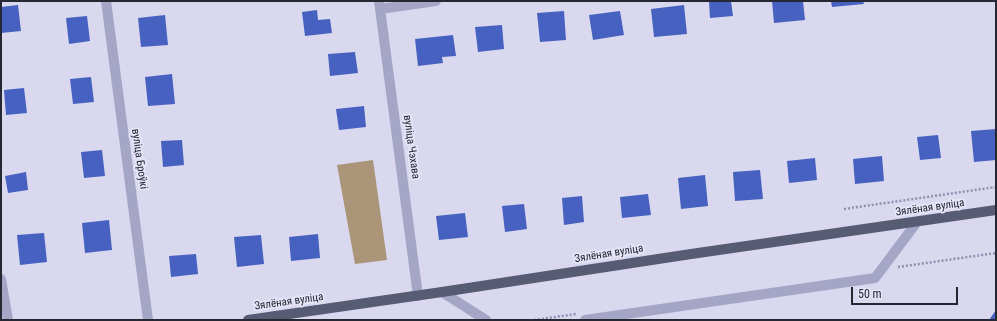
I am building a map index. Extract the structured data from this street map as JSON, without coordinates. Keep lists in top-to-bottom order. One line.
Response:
{"streets":{"main road":["Зялёная вуліца"],"street":["вуліца Чэхава","вуліца Броўкі"]},"crossings":[["вуліца Чэхава","Зялёная вуліца"]],"scale_bar":"50 m"}
